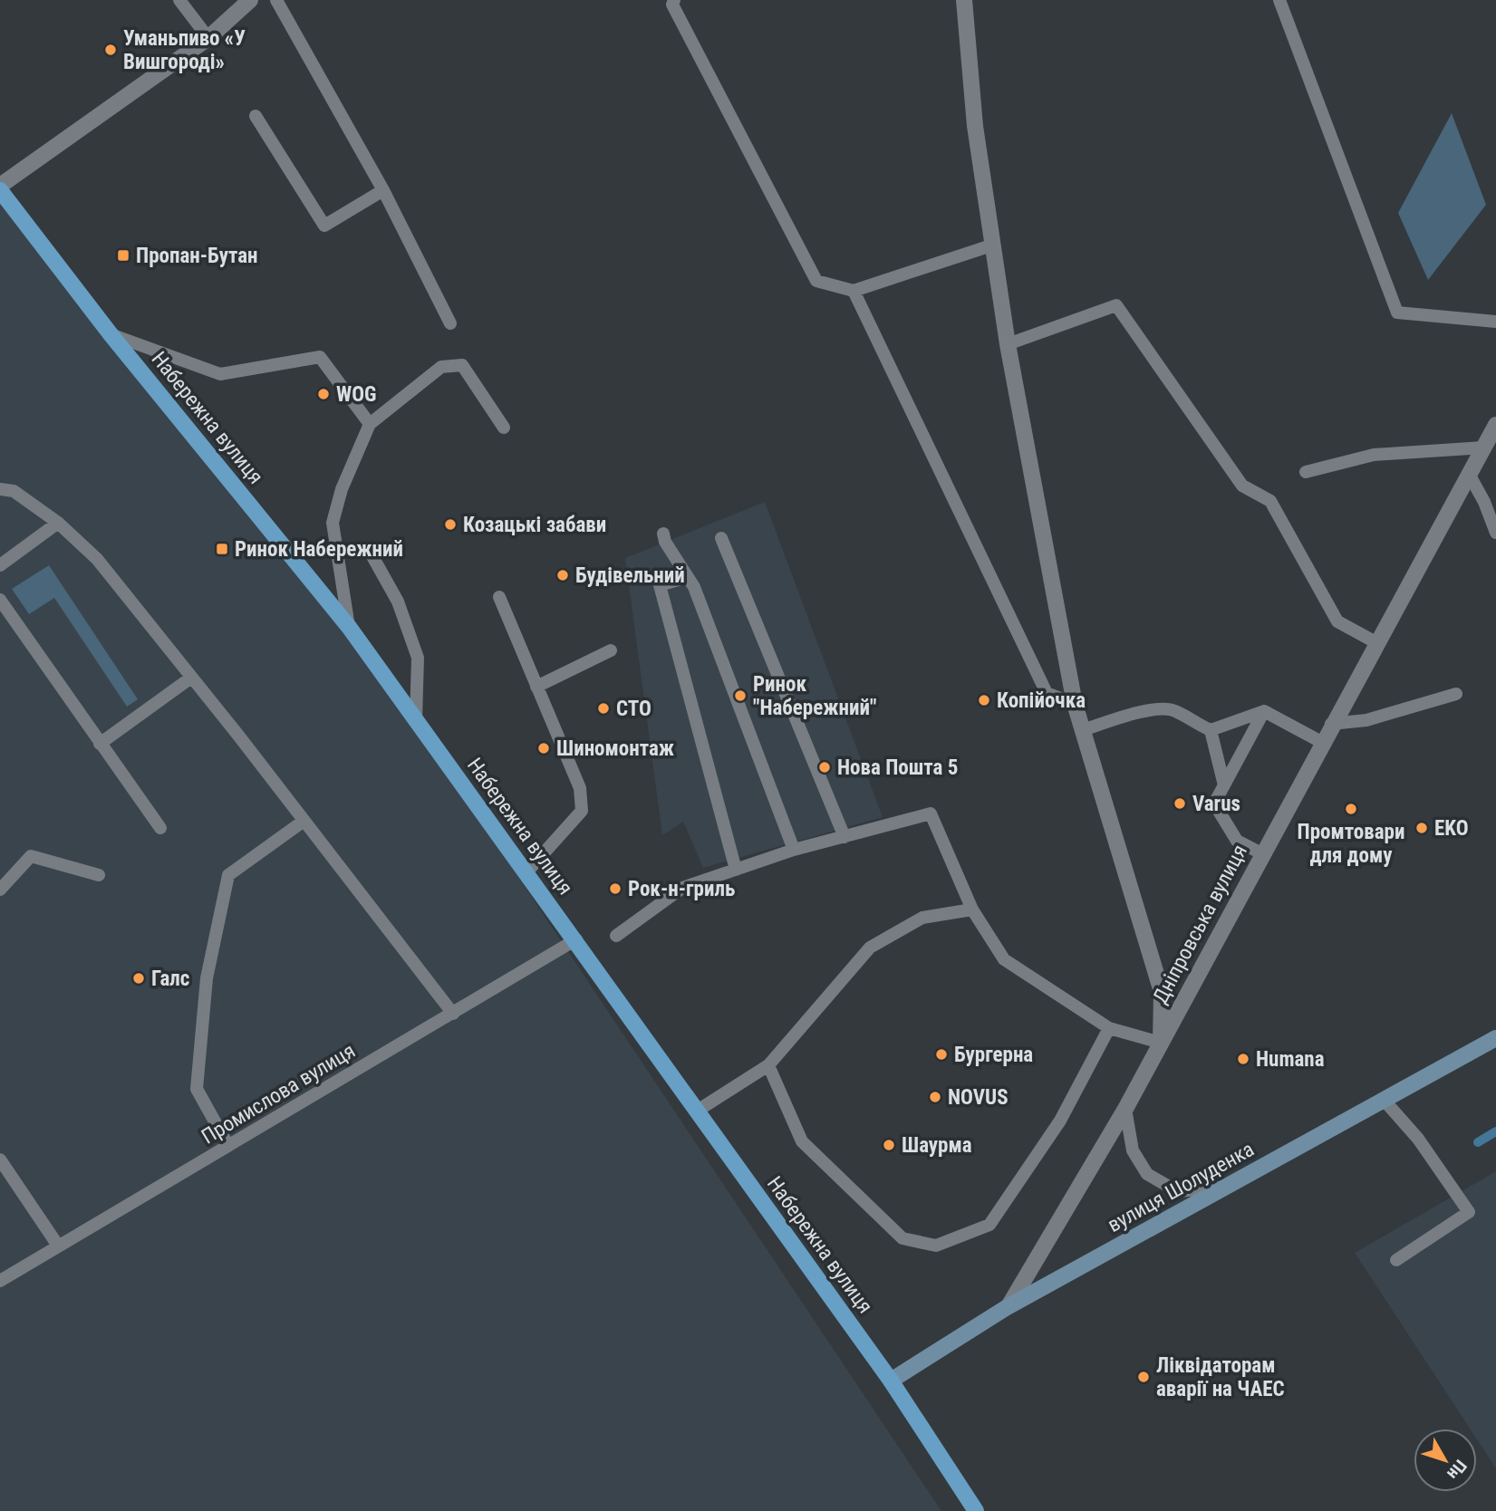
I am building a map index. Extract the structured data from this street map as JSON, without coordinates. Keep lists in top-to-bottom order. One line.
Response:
{"streets":{"main road":["Набережна вулиця","вулиця Шолуденка"],"street":["Дніпровська вулиця"],"lane":["Промислова вулиця"]},"crossings":[["Набережна вулиця","Промислова вулиця"],["Набережна вулиця","вулиця Шолуденка"],["Дніпровська вулиця","вулиця Шолуденка"]],"places":{"other":["Уманьпиво «У Вишгороді»","WOG","Козацькі забави","Будівельний","Ринок \"Набережний\"","Копійочка","СТО","Шиномонтаж","Нова Пошта 5","Varus","Промтовари для дому","EKO","Рок-н-гриль","Галс","Бургерна","Humana","NOVUS","Шаурма","Ліквідаторам аварії на ЧАЕС"],"transit":["Пропан-Бутан","Ринок Набережний"]},"north":"bottom right"}
